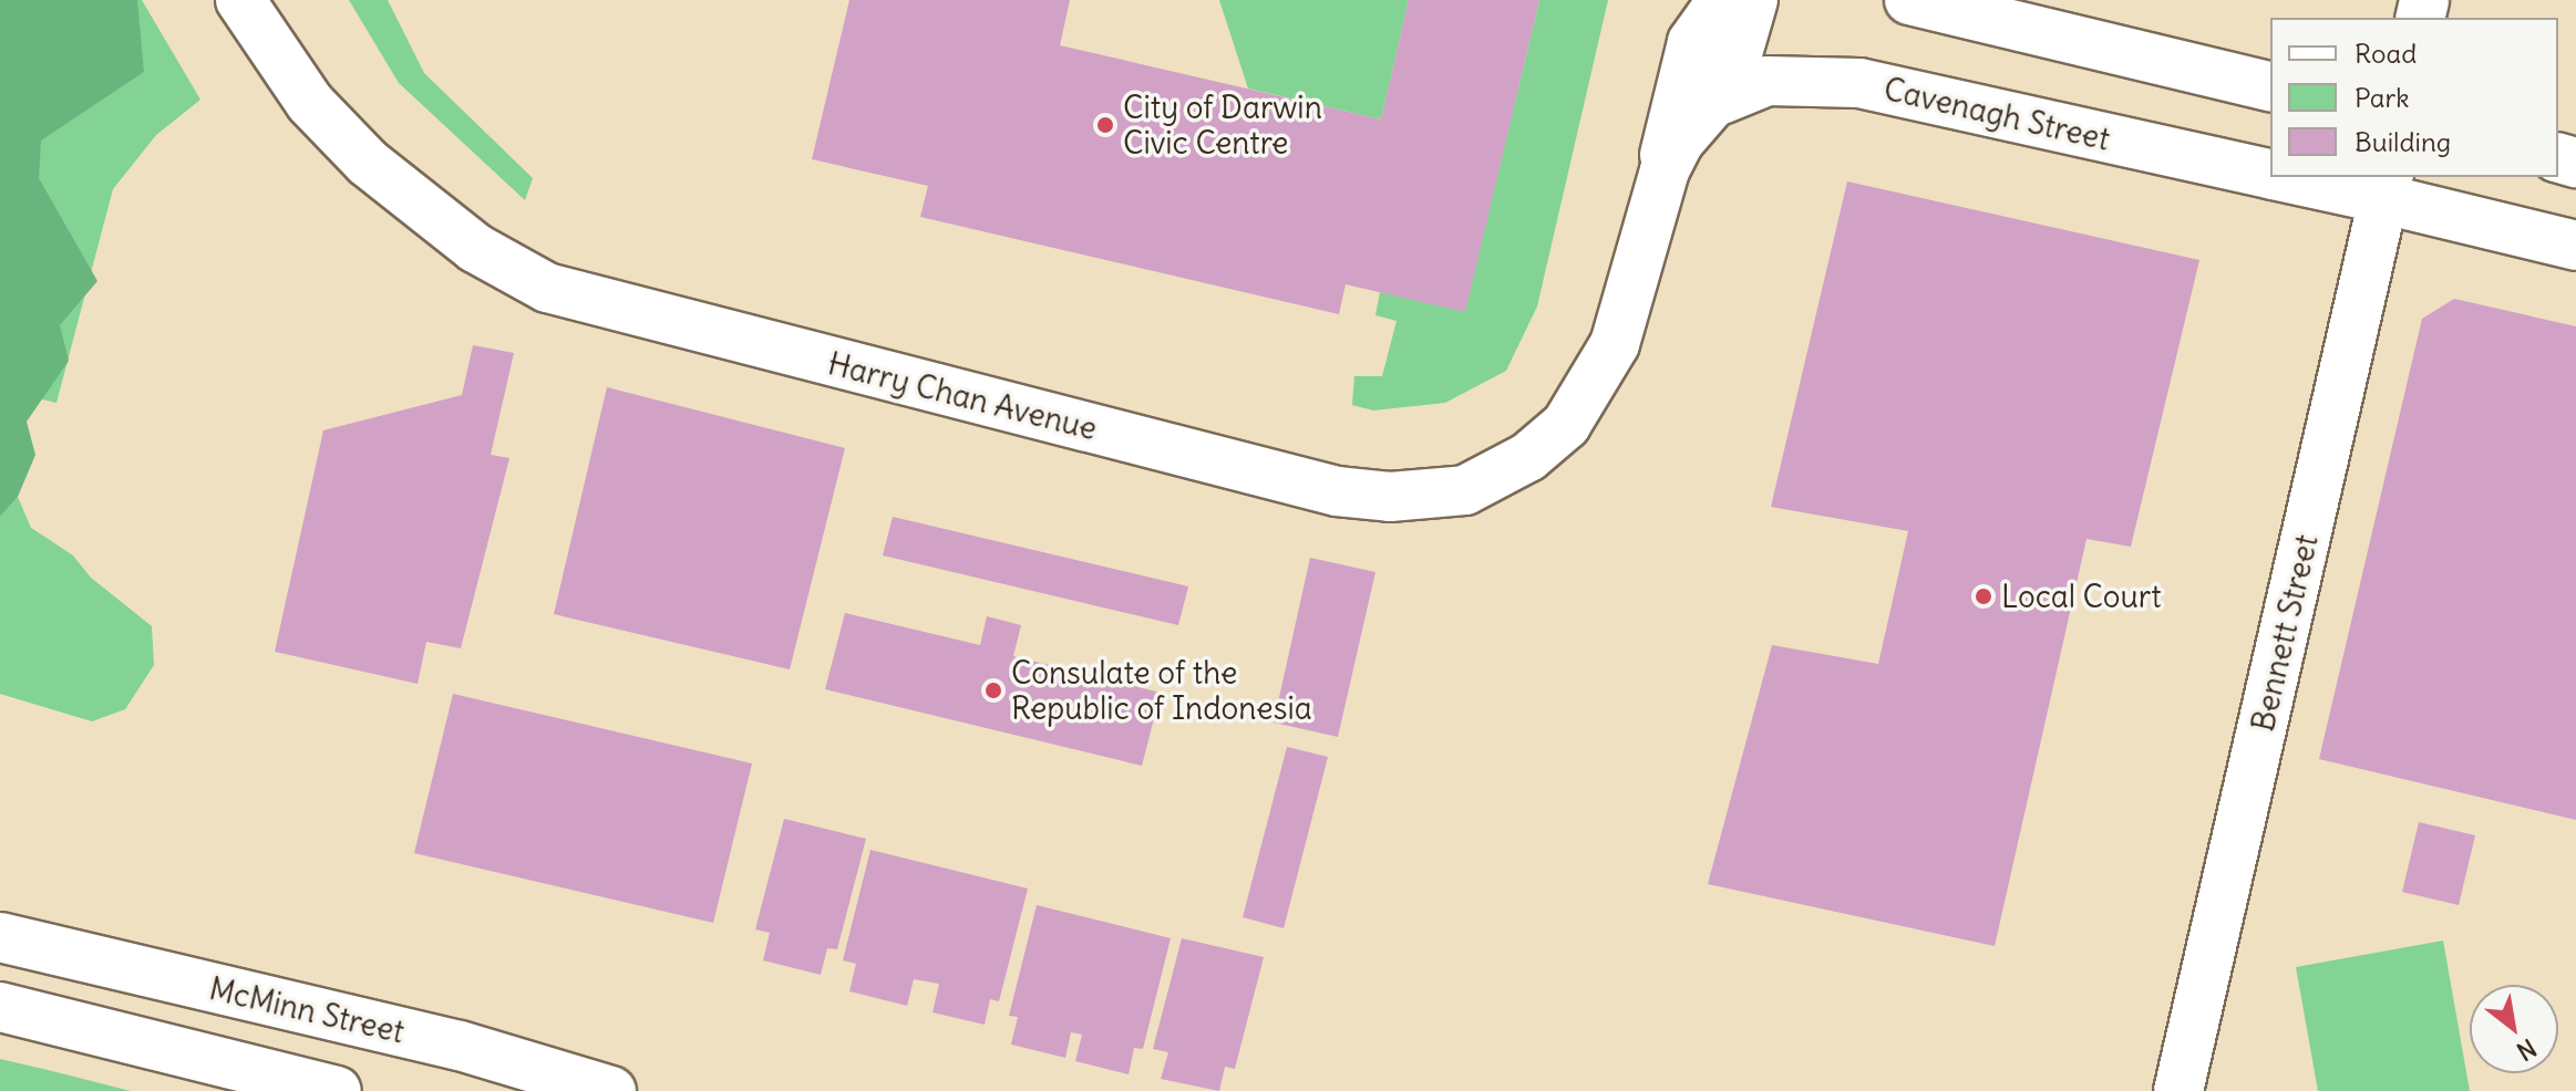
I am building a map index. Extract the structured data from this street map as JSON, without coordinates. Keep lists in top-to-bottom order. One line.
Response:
{"streets":{"street":["Cavenagh Street","Harry Chan Avenue","Bennett Street","McMinn Street"]},"crossings":[["Cavenagh Street","Harry Chan Avenue"],["Cavenagh Street","Bennett Street"]],"places":["City of Darwin Civic Centre","Local Court","Consulate of the Republic of Indonesia"],"legend":["Road","Park","Building"],"north":"bottom right"}
